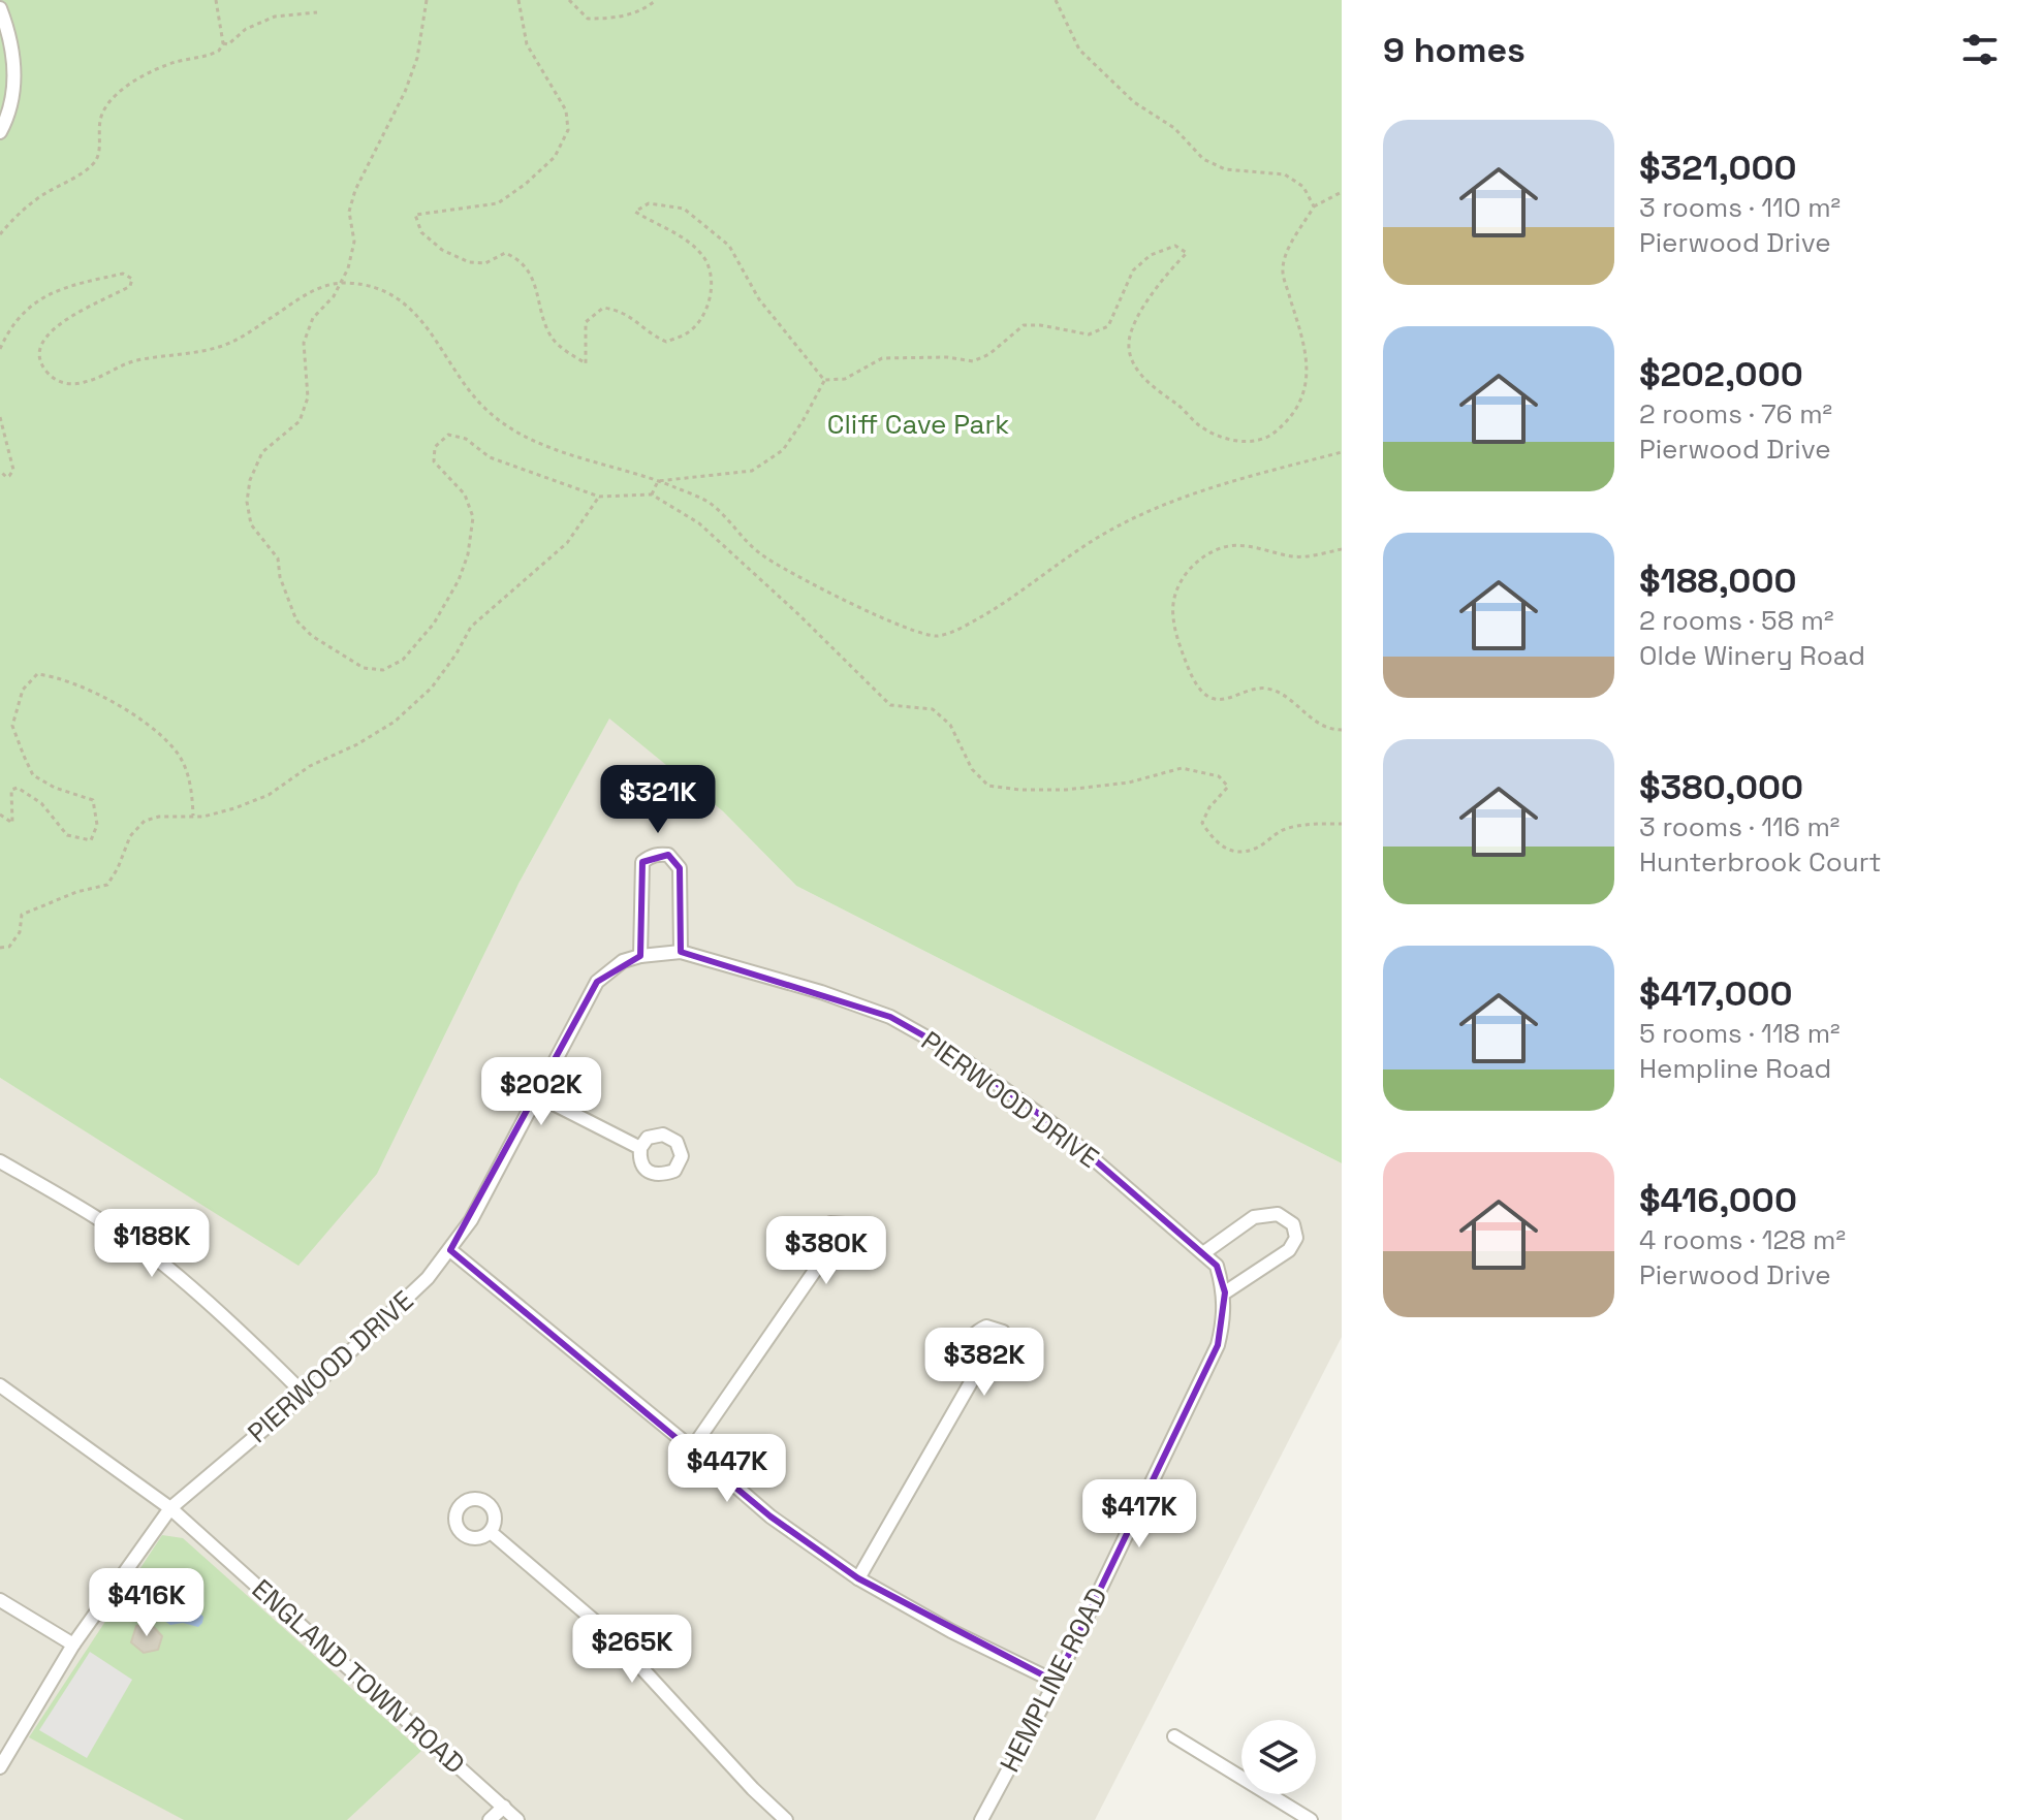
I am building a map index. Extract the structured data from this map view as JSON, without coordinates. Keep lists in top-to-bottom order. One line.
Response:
{"streets":{"street":["PIERWOOD DRIVE","ENGLAND TOWN ROAD","HEMPLINE ROAD"]},"crossings":[["PIERWOOD DRIVE","ENGLAND TOWN ROAD"],["PIERWOOD DRIVE","HEMPLINE ROAD"]],"parks":["Cliff Cave Park"],"page":{"heading":"9 homes","list":[{"name":"$321,000","note":"3 rooms · 110 m² · Pierwood Drive"},{"name":"$202,000","note":"2 rooms · 76 m² · Pierwood Drive"},{"name":"$188,000","note":"2 rooms · 58 m² · Olde Winery Road"},{"name":"$380,000","note":"3 rooms · 116 m² · Hunterbrook Court"},{"name":"$417,000","note":"5 rooms · 118 m² · Hempline Road"},{"name":"$416,000","note":"4 rooms · 128 m² · Pierwood Drive"}],"price":["$321K","$202K","$188K","$380K","$382K","$447K","$417K","$416K","$265K"]}}
